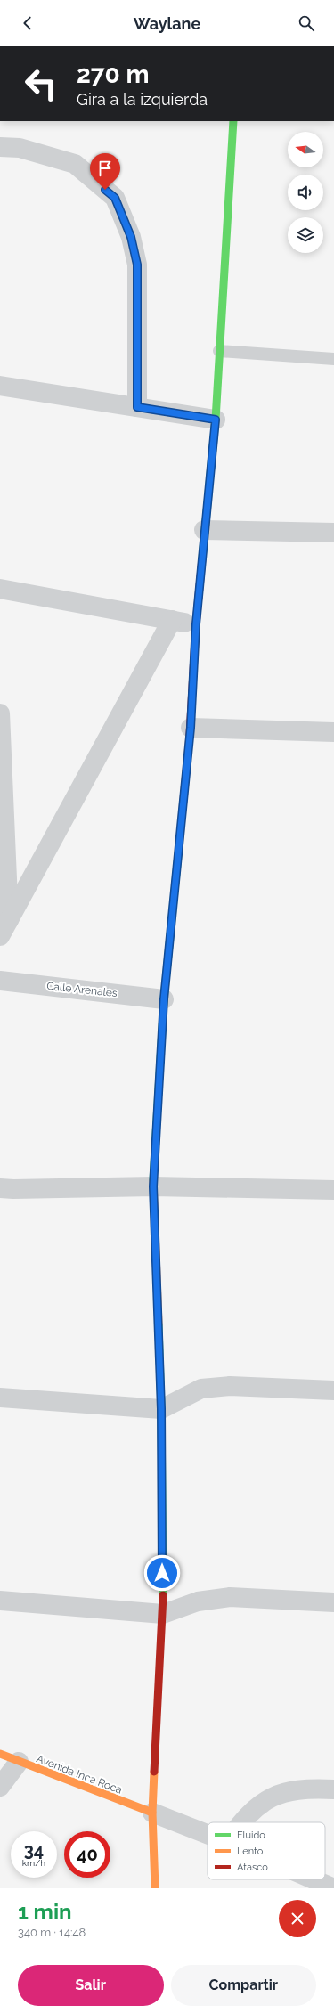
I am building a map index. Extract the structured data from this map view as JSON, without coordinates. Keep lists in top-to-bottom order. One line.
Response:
{"streets":{"street":["Calle Arenales","Avenida Inca Roca"]},"legend":["Fluido","Lento","Atasco"],"north":"left","page":{"header":"Waylane","turn":["270 m","Gira a la izquierda"],"speed":"34 km/h","limit":"40","heading":["1 min","340 m · 14:48"],"buttons":["Salir","Compartir"]}}
